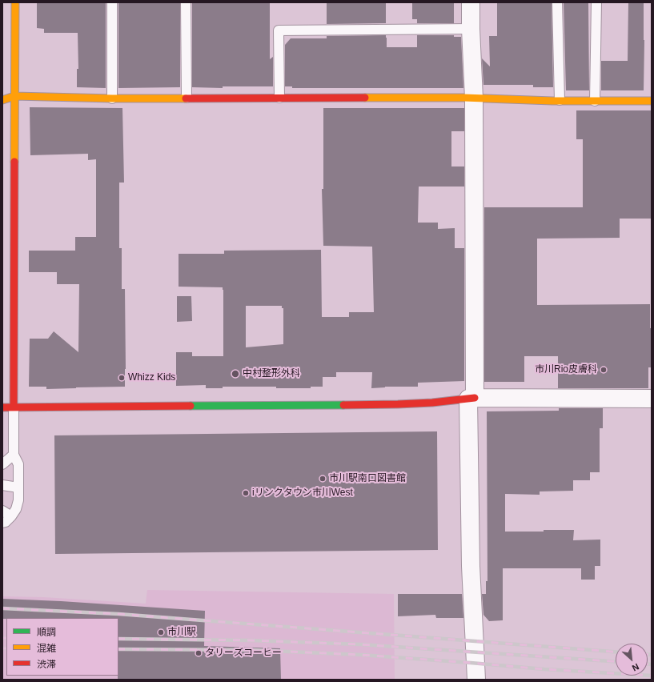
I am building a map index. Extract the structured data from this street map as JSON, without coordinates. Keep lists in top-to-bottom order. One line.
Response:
{"places":["市川Rio皮膚科","中村整形外科","Whizz Kids","市川駅南口図書館","iリンクタウン市川West","市川駅","タリーズコーヒー"],"legend":["順調","混雑","渋滞"],"north":"bottom right"}
